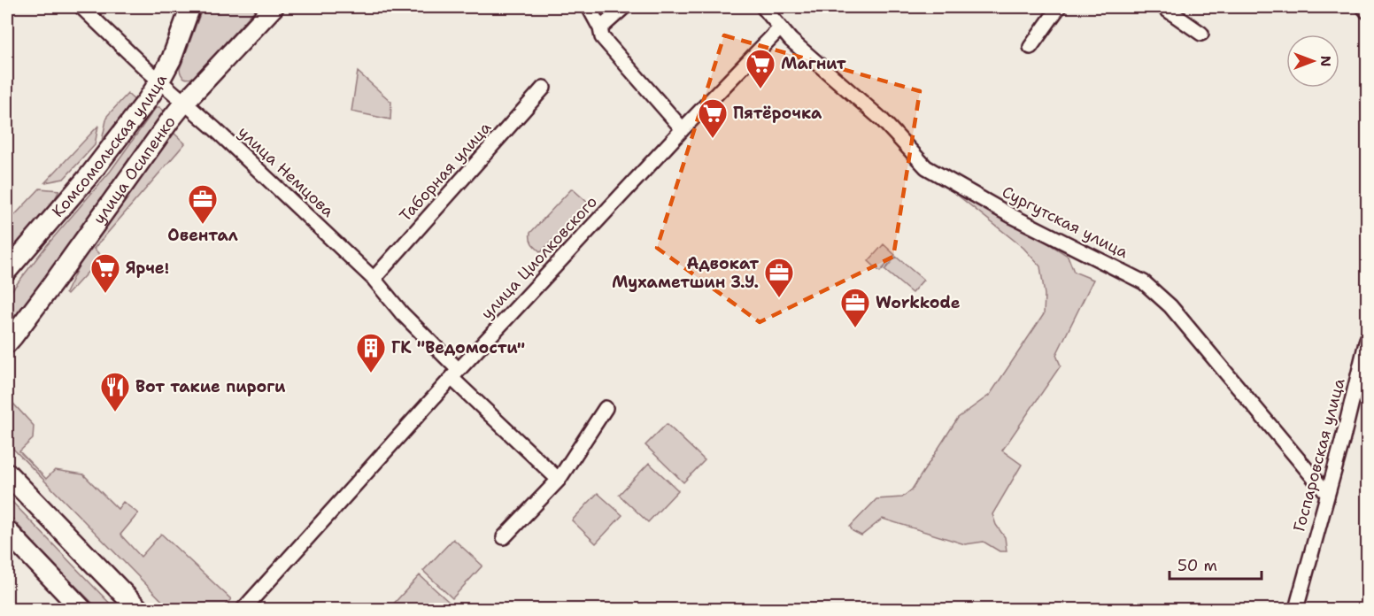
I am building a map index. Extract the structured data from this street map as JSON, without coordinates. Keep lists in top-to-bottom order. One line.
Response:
{"streets":{"main road":["Комсомольская улица","улица Осипенко"],"street":["улица Немцова","Таборная улица","Сургутская улица","улица Циолковского","Госпаровская улица"]},"crossings":[["Комсомольская улица","улица Немцова"],["улица Осипенко","улица Немцова"],["улица Немцова","Таборная улица"],["улица Немцова","улица Циолковского"],["Сургутская улица","улица Циолковского"],["Сургутская улица","Госпаровская улица"]],"places":{"supermarket":["Магнит","Пятёрочка","Ярче!"],"office":["Овентал","Адвокат Мухаметшин З.У.","Workkode"],"building":["ГК \"Ведомости\""],"restaurant":["Вот такие пироги"]},"scale_bar":"50 m","north":"right"}
